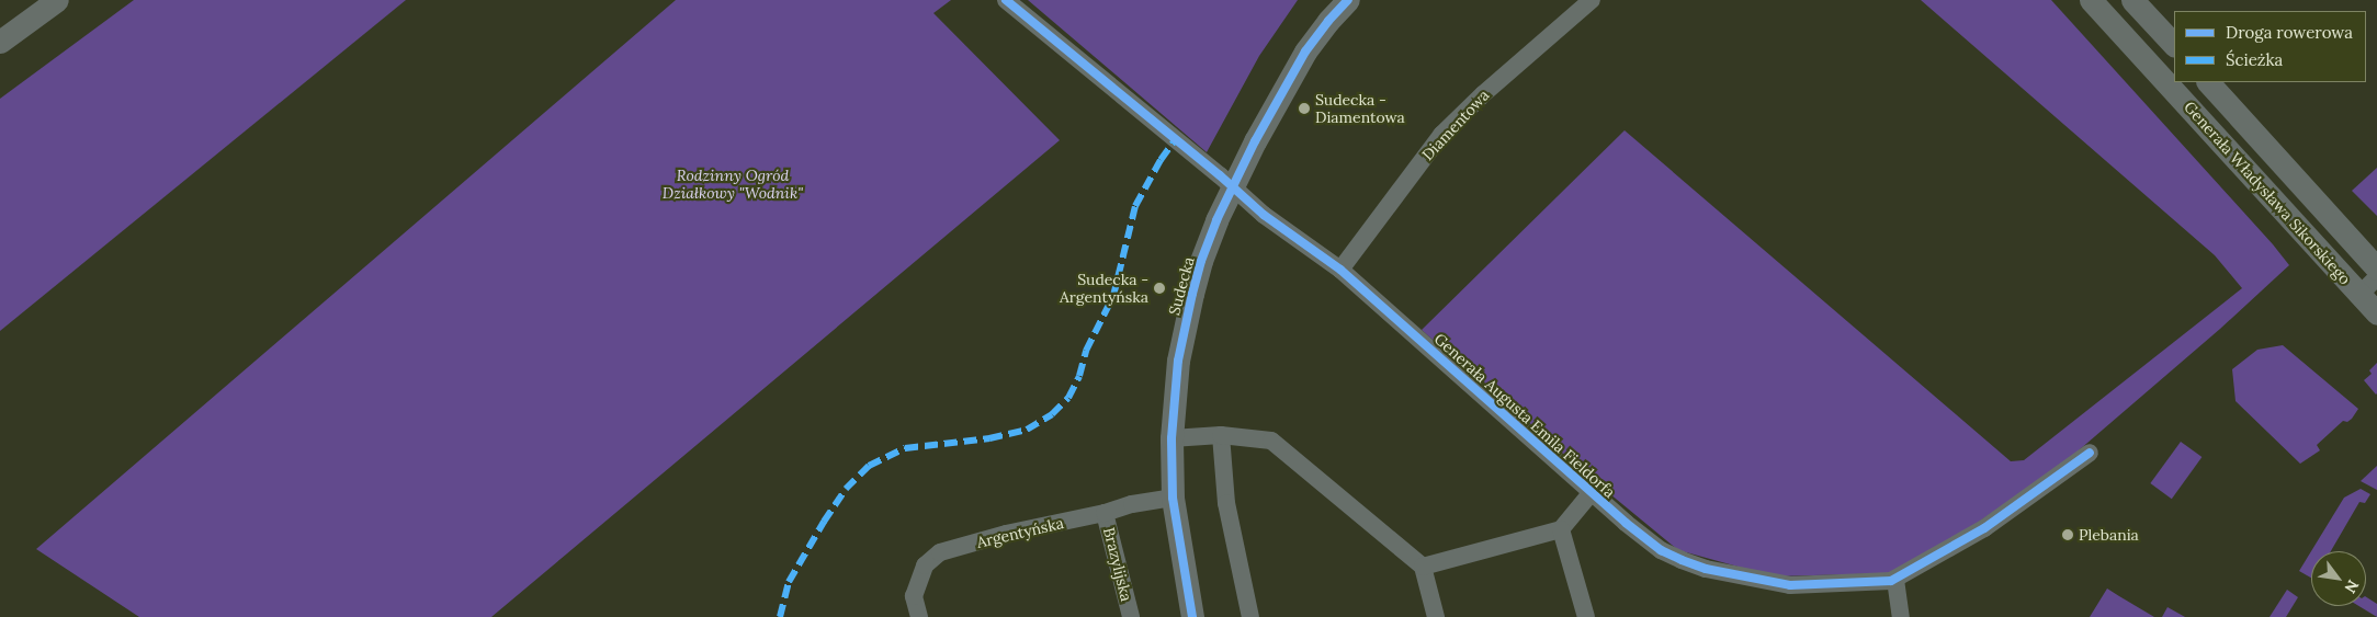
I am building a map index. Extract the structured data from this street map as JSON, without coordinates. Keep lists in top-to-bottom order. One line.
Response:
{"streets":{"street":["Diamentowa","Generała Władysława Sikorskiego","Sudecka","Generała Augusta Emila Fieldorfa","Argentyńska","Brazylijska"]},"crossings":[["Diamentowa","Generała Augusta Emila Fieldorfa"],["Sudecka","Generała Augusta Emila Fieldorfa"],["Sudecka","Argentyńska"],["Argentyńska","Brazylijska"]],"parks":["Rodzinny Ogród Działkowy \"Wodnik\""],"places":["Sudecka - Diamentowa","Sudecka - Argentyńska","Plebania"],"legend":["Droga rowerowa","Ścieżka"],"north":"bottom right"}
